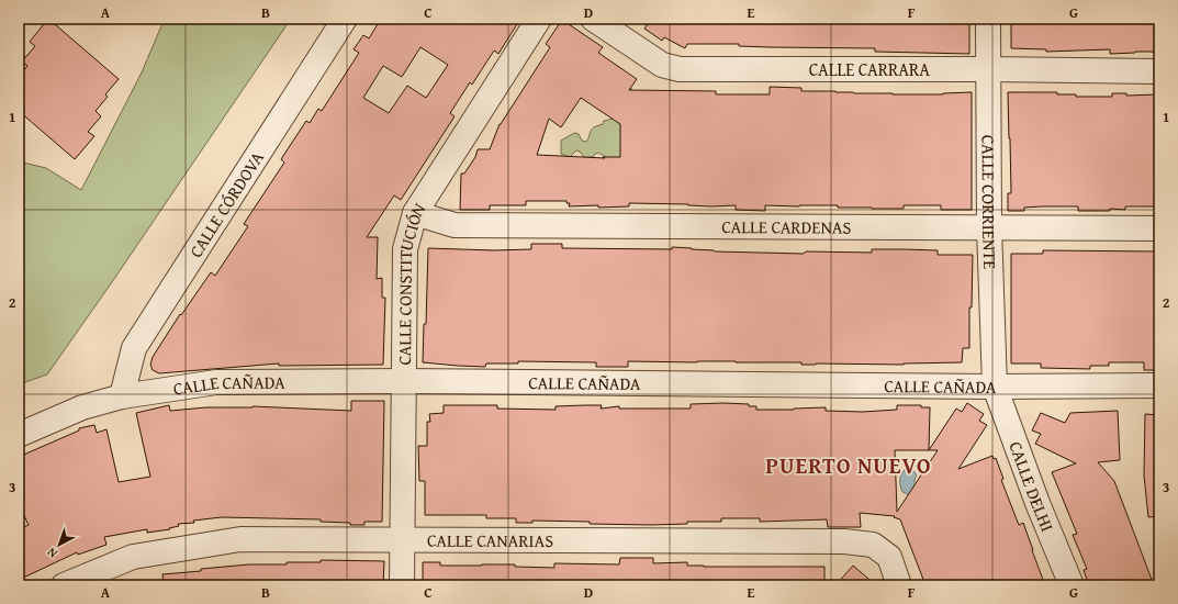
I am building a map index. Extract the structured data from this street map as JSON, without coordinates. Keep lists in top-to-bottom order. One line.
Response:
{"streets":{"street":["CALLE CARRARA","CALLE CORRIENTE","CALLE CÓRDOVA","CALLE CARDENAS","CALLE CONSTITUCIÓN","CALLE CAÑADA","CALLE DELHI","CALLE CANARIAS"]},"crossings":[["CALLE CARRARA","CALLE CORRIENTE"],["CALLE CORRIENTE","CALLE CARDENAS"],["CALLE CORRIENTE","CALLE CAÑADA"],["CALLE CORRIENTE","CALLE DELHI"],["CALLE CÓRDOVA","CALLE CAÑADA"],["CALLE CARDENAS","CALLE CONSTITUCIÓN"],["CALLE CONSTITUCIÓN","CALLE CAÑADA"],["CALLE CONSTITUCIÓN","CALLE CANARIAS"],["CALLE CAÑADA","CALLE DELHI"]],"districts":["PUERTO NUEVO"],"north":"bottom left","grid":{"columns":["A","B","C","D","E","F","G"],"rows":["1","2","3"]}}
